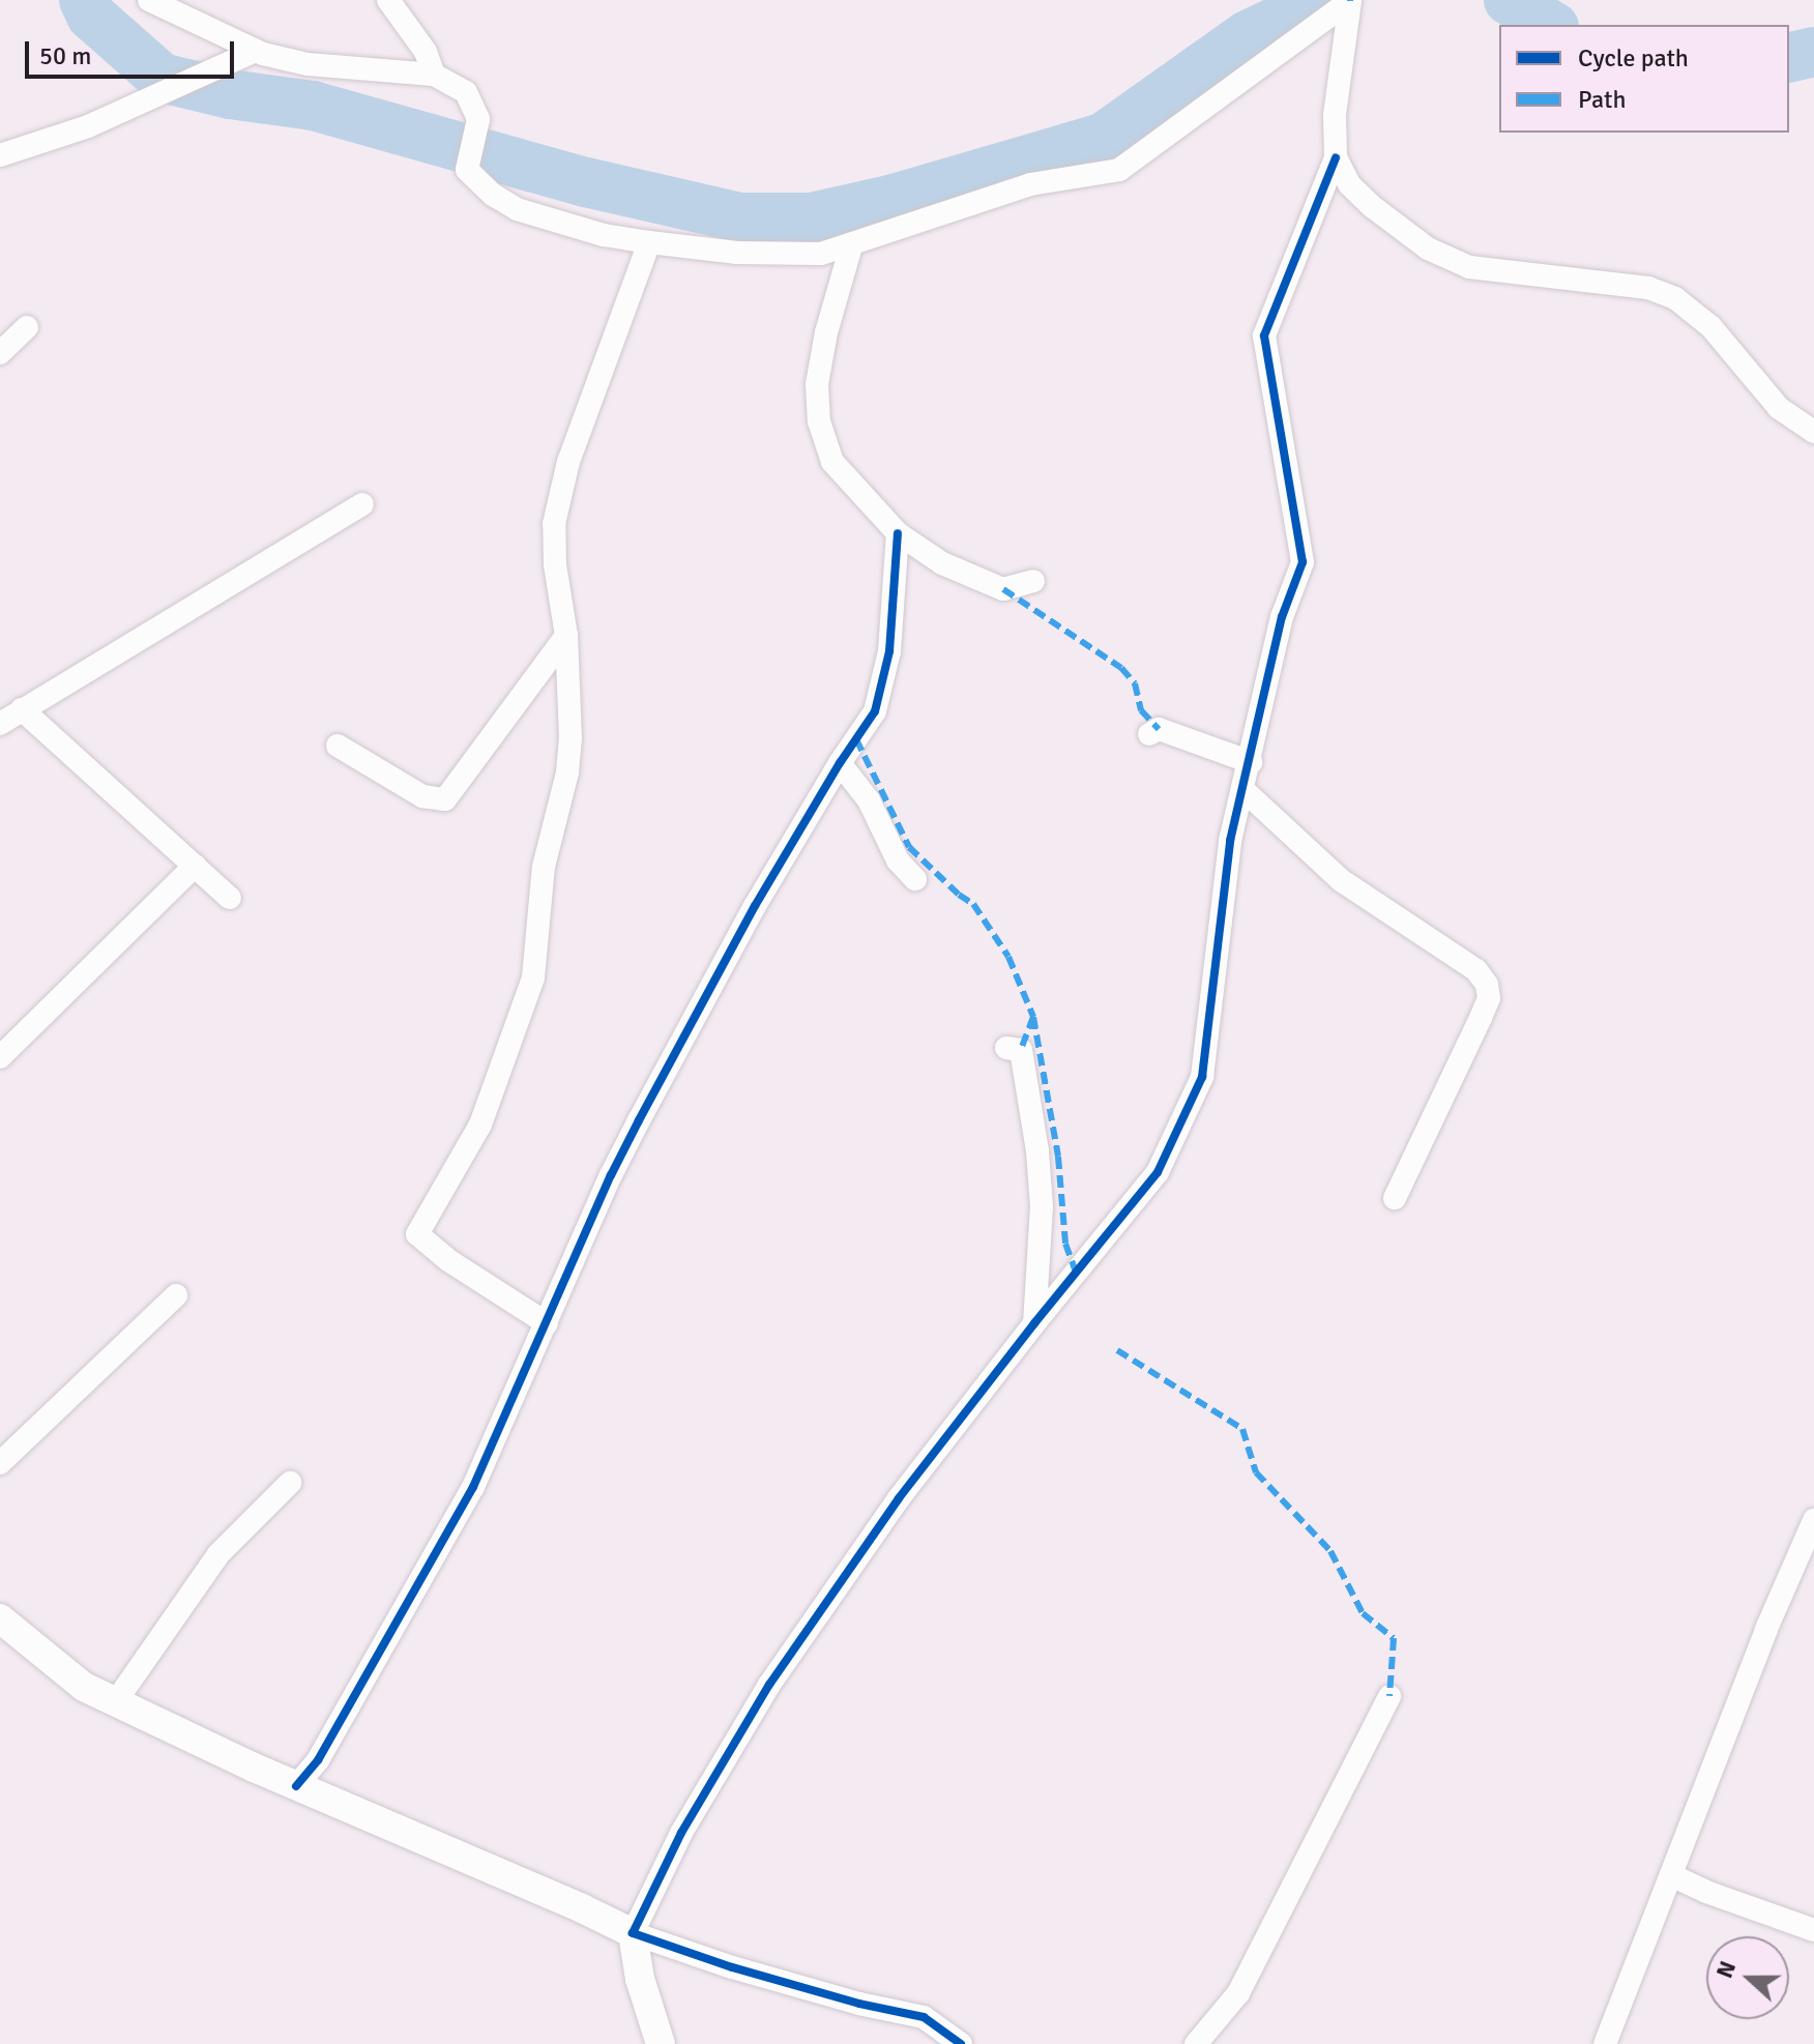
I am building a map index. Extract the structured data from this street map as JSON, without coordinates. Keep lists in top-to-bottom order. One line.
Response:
{"legend":["Cycle path","Path"],"scale_bar":"50 m","north":"left"}
